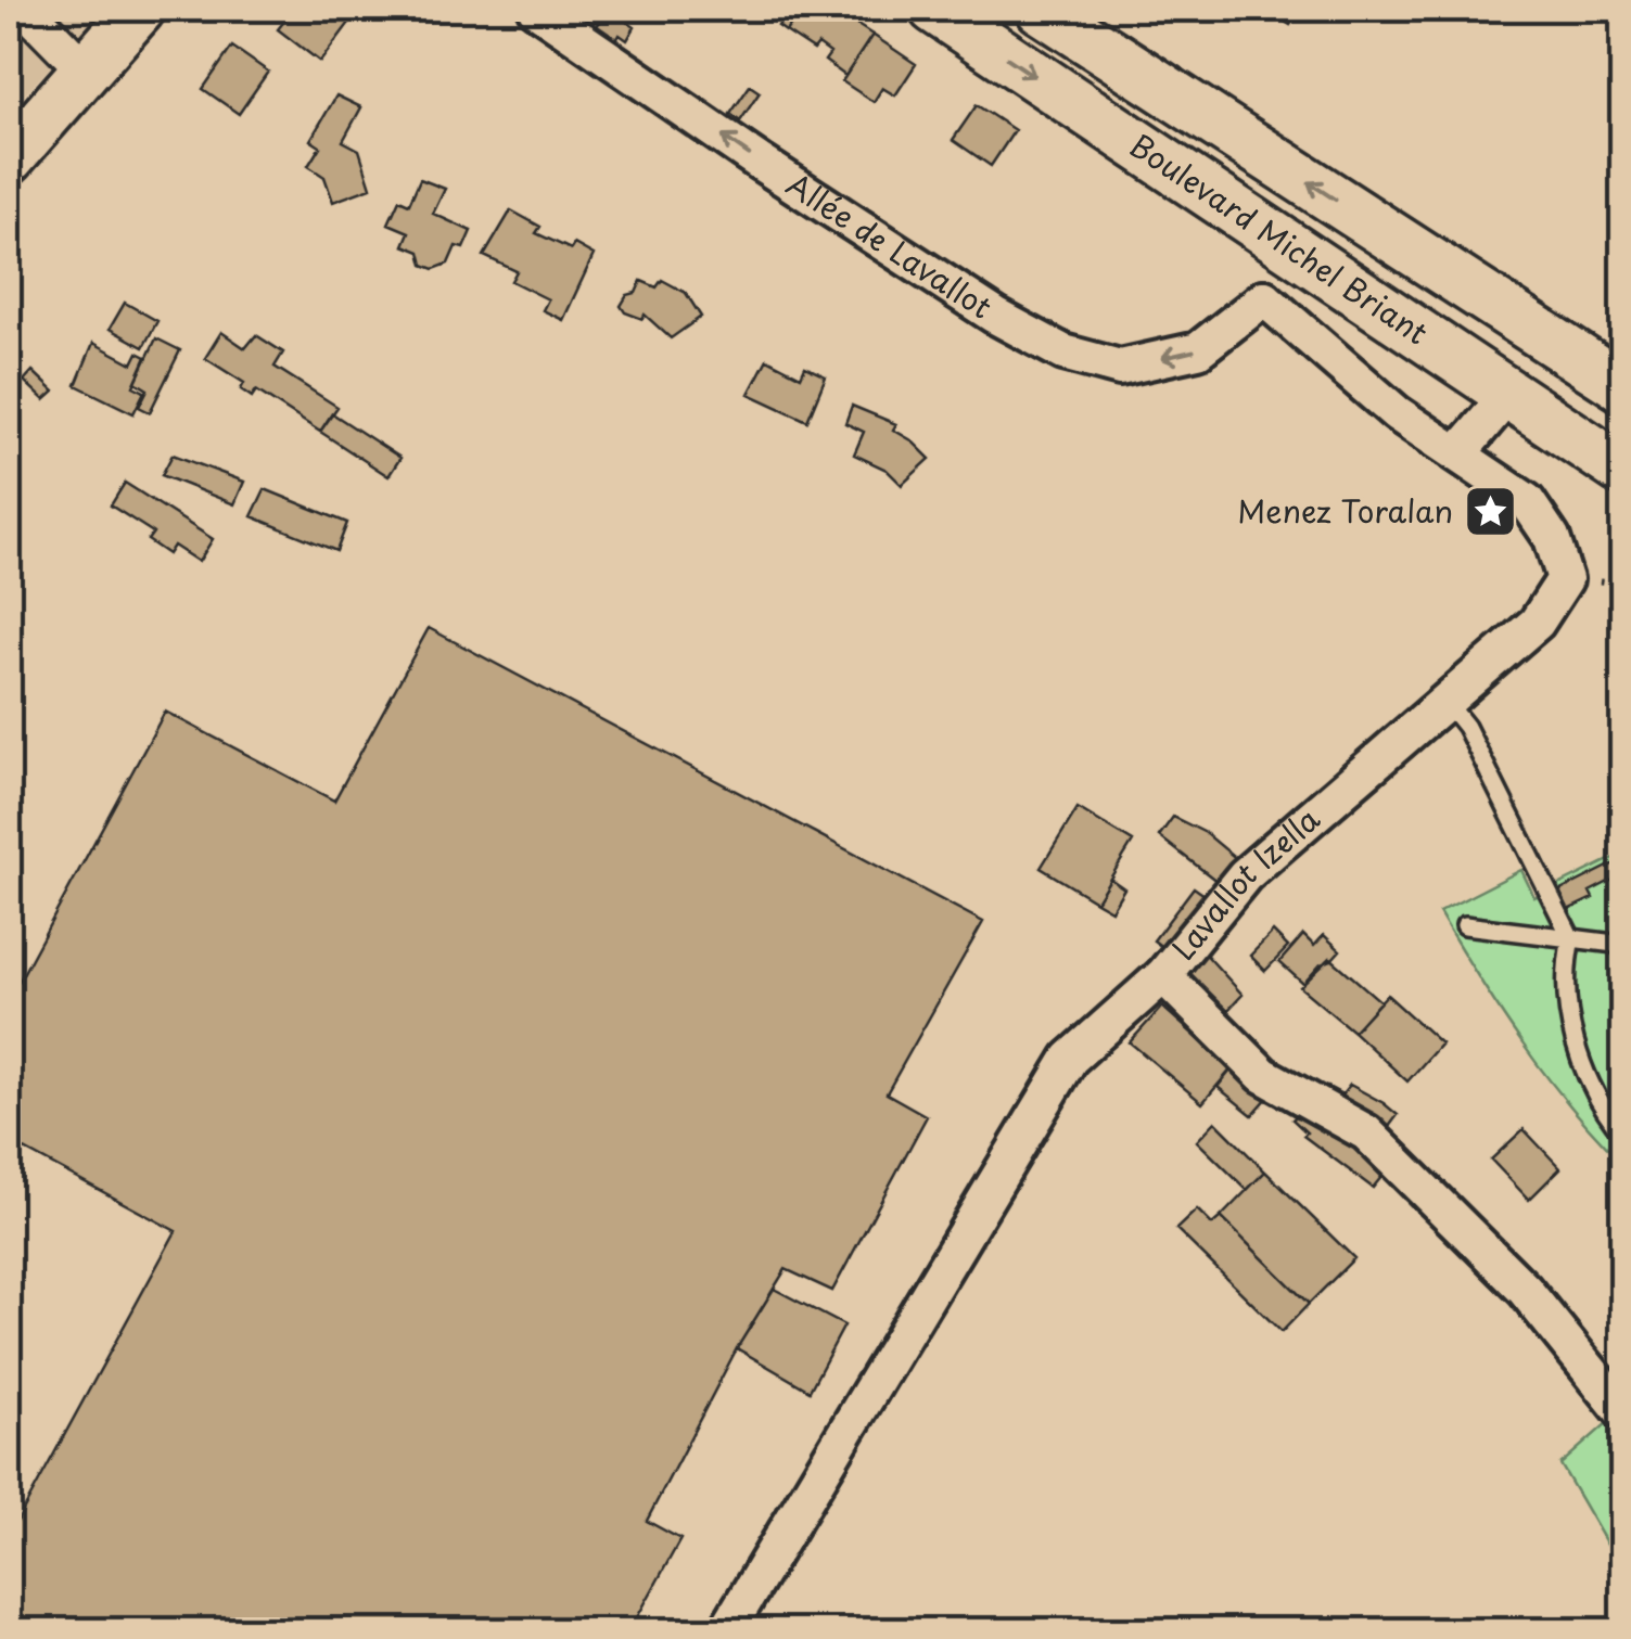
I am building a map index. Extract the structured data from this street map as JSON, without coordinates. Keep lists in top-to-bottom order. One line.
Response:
{"streets":{"main road":["Boulevard Michel Briant"],"street":["Allée de Lavallot","Lavallot Izella"]},"crossings":[["Allée de Lavallot","Lavallot Izella"]],"one_way":["Allée de Lavallot"],"places":{"place":["Menez Toralan"]}}
